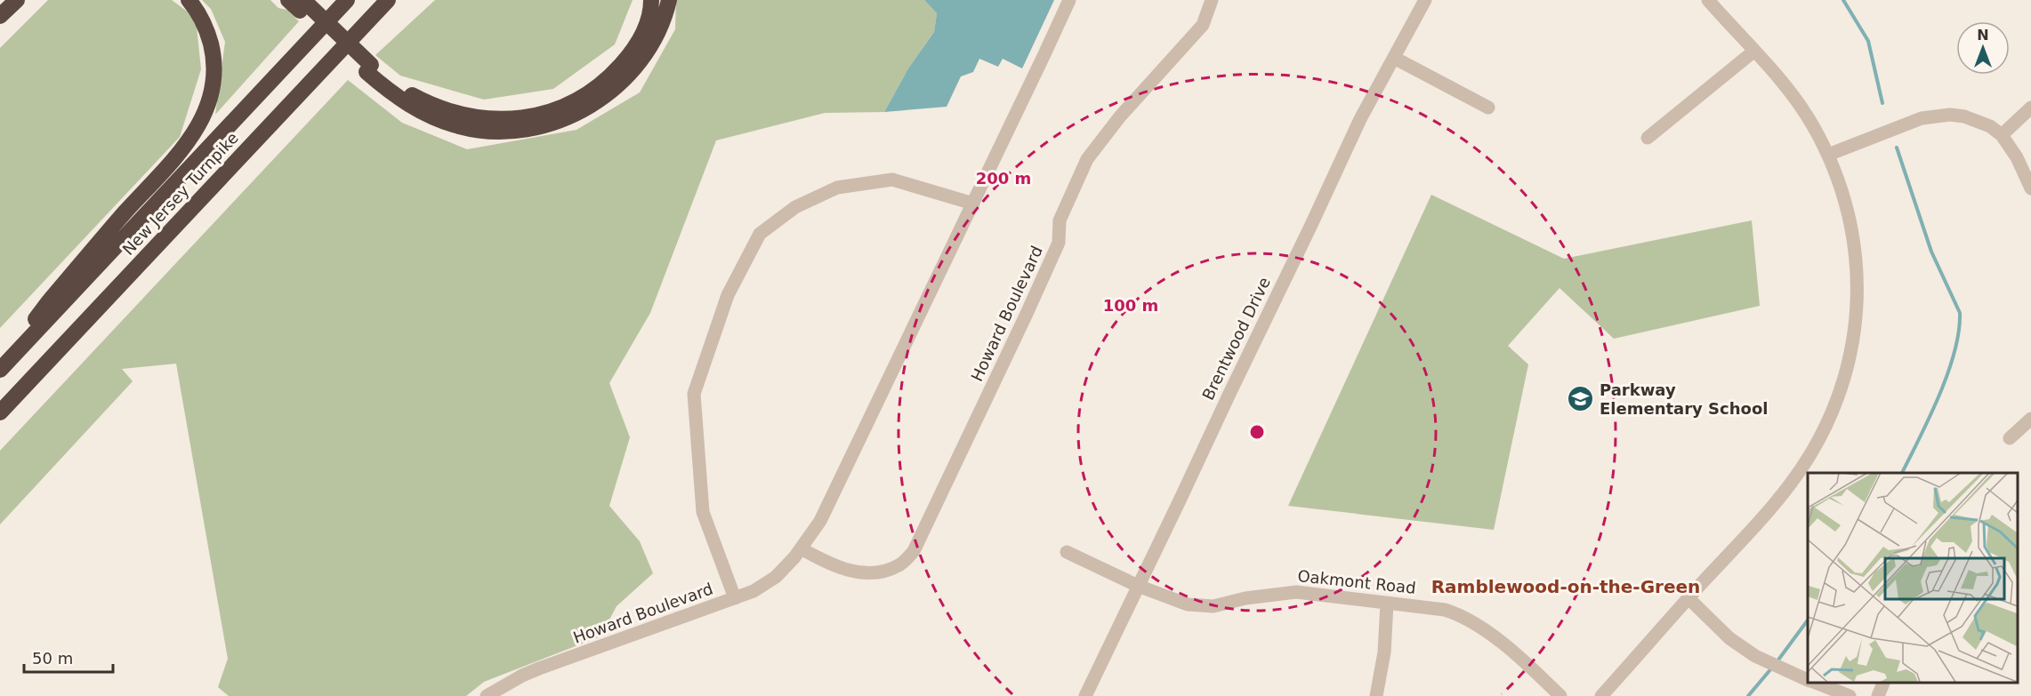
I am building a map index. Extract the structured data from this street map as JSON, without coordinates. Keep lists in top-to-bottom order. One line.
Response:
{"streets":{"highway":["New Jersey Turnpike"],"street":["Howard Boulevard","Brentwood Drive","Oakmont Road"]},"crossings":[["Brentwood Drive","Oakmont Road"]],"districts":["Ramblewood-on-the-Green"],"places":{"school or university":["Parkway Elementary School"]},"scale_bar":"50 m","north":"top","rings":["200 m","100 m"]}
